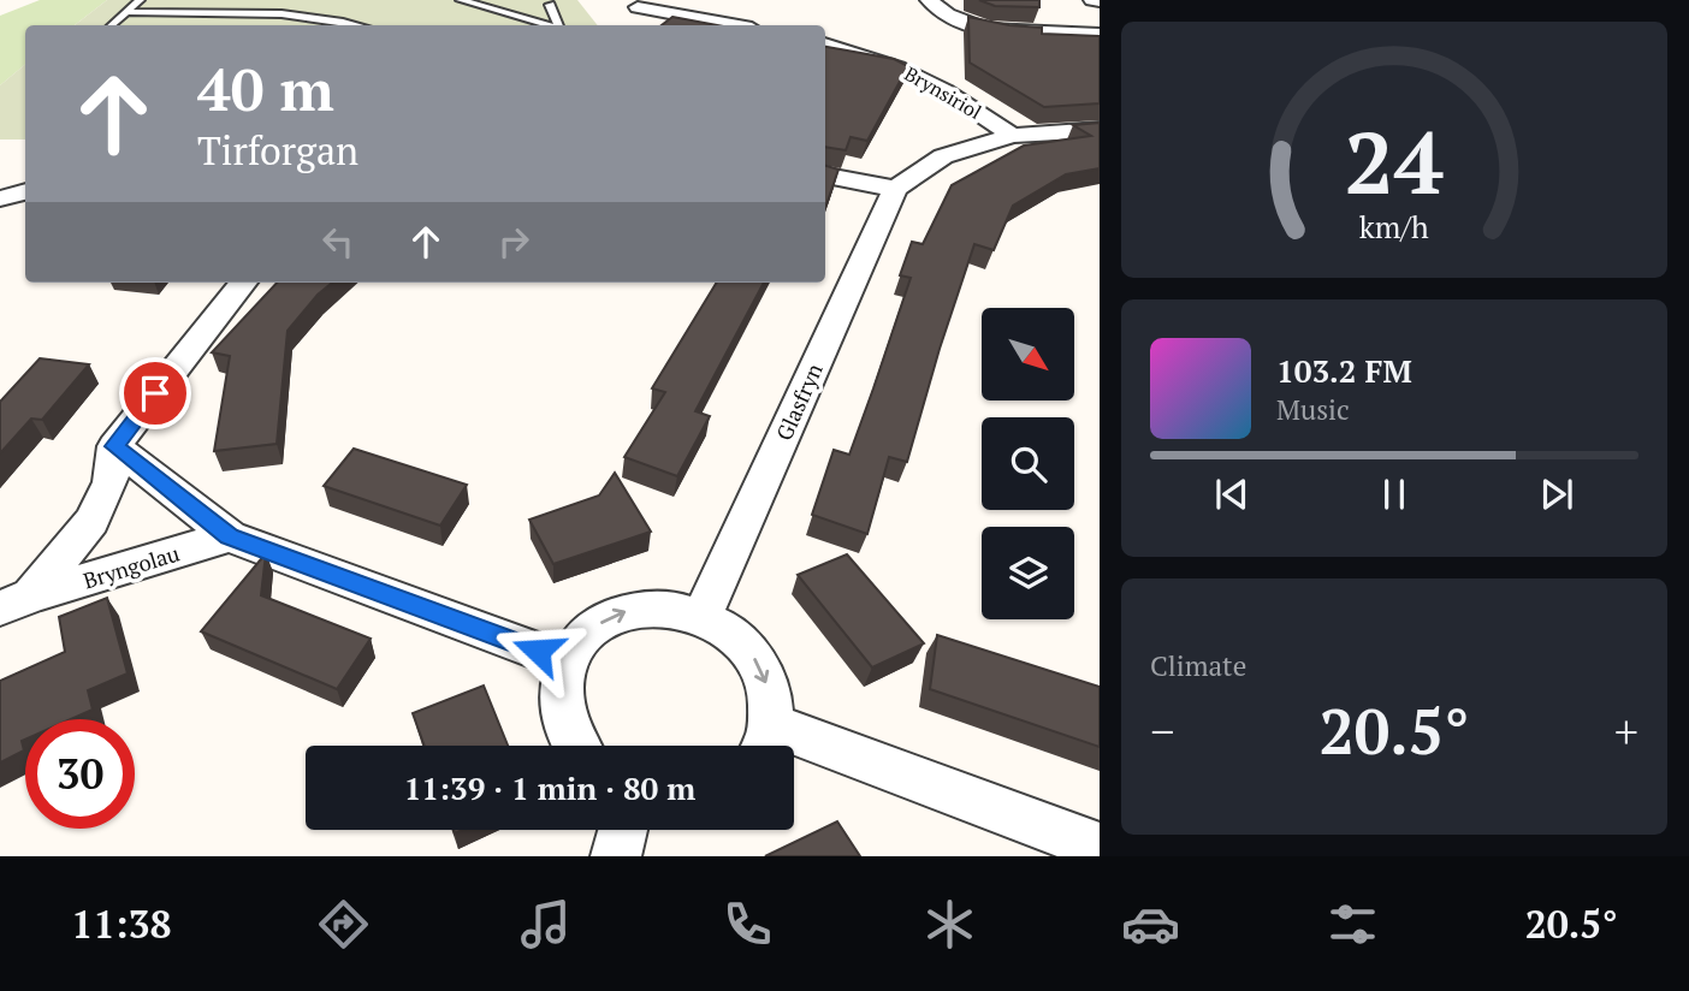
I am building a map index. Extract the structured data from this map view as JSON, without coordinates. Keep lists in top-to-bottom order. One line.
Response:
{"streets":{"street":["Brynsiriol","Glasfryn","Bryngolau"]},"north":"bottom right","page":{"turn":["40 m","Tirforgan"],"song":["103.2 FM","Music"],"tile":"Climate","heat":["−","20.5°","+"],"limit":"30","trip":"11:39 · 1 min · 80 m","tabs":["11:38","20.5°"],"gauge":["24","km/h"]}}
